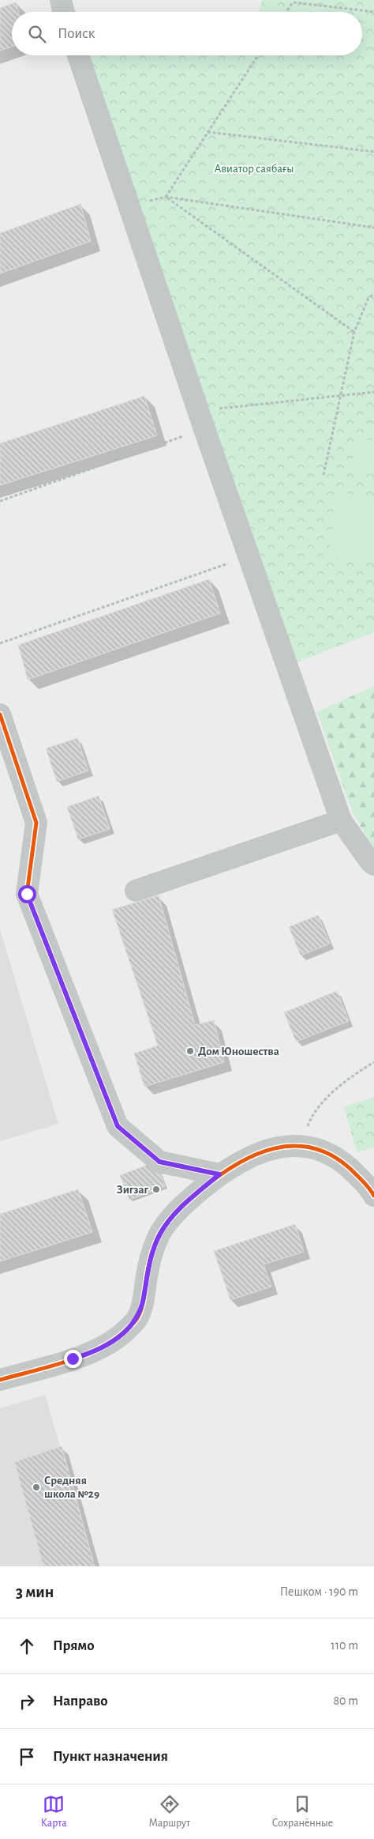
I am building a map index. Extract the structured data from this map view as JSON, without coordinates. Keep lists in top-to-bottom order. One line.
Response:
{"parks":["Авиатор саябағы"],"places":["Дом Юношества","Зигзаг","Средняя школа №29"],"page":{"search":"Поиск","heading":["3 мин","Пешком · 190 m"],"list":[["Прямо","110 m"],["Направо","80 m"],"Пункт назначения"],"nav":["Карта","Маршрут","Сохранённые"]}}
